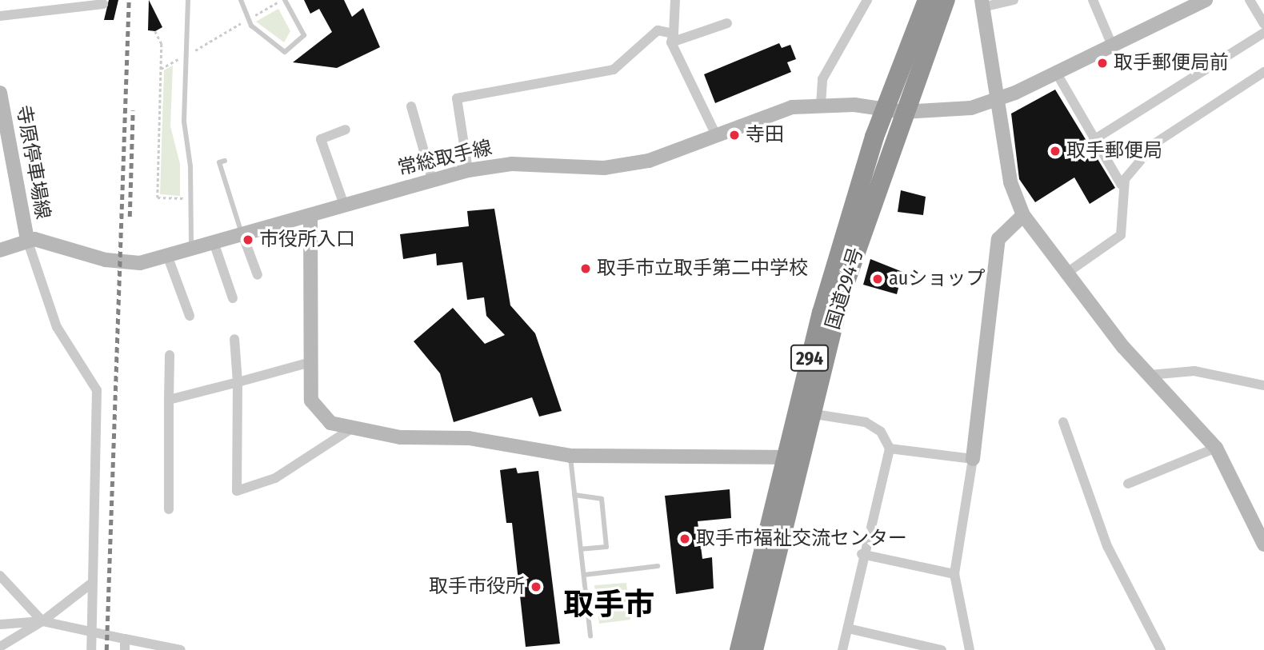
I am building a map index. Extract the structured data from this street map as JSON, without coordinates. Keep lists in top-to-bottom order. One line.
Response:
{"streets":{"highway":["国道294号","294"],"street":["常総取手線","寺原停車場線"]},"crossings":[["常総取手線","寺原停車場線"],["常総取手線","国道294号"]],"districts":["取手市"],"places":["取手郵便局前","寺田","取手郵便局","市役所入口","取手市立取手第二中学校","auショップ","取手市福祉交流センター","取手市役所"]}
